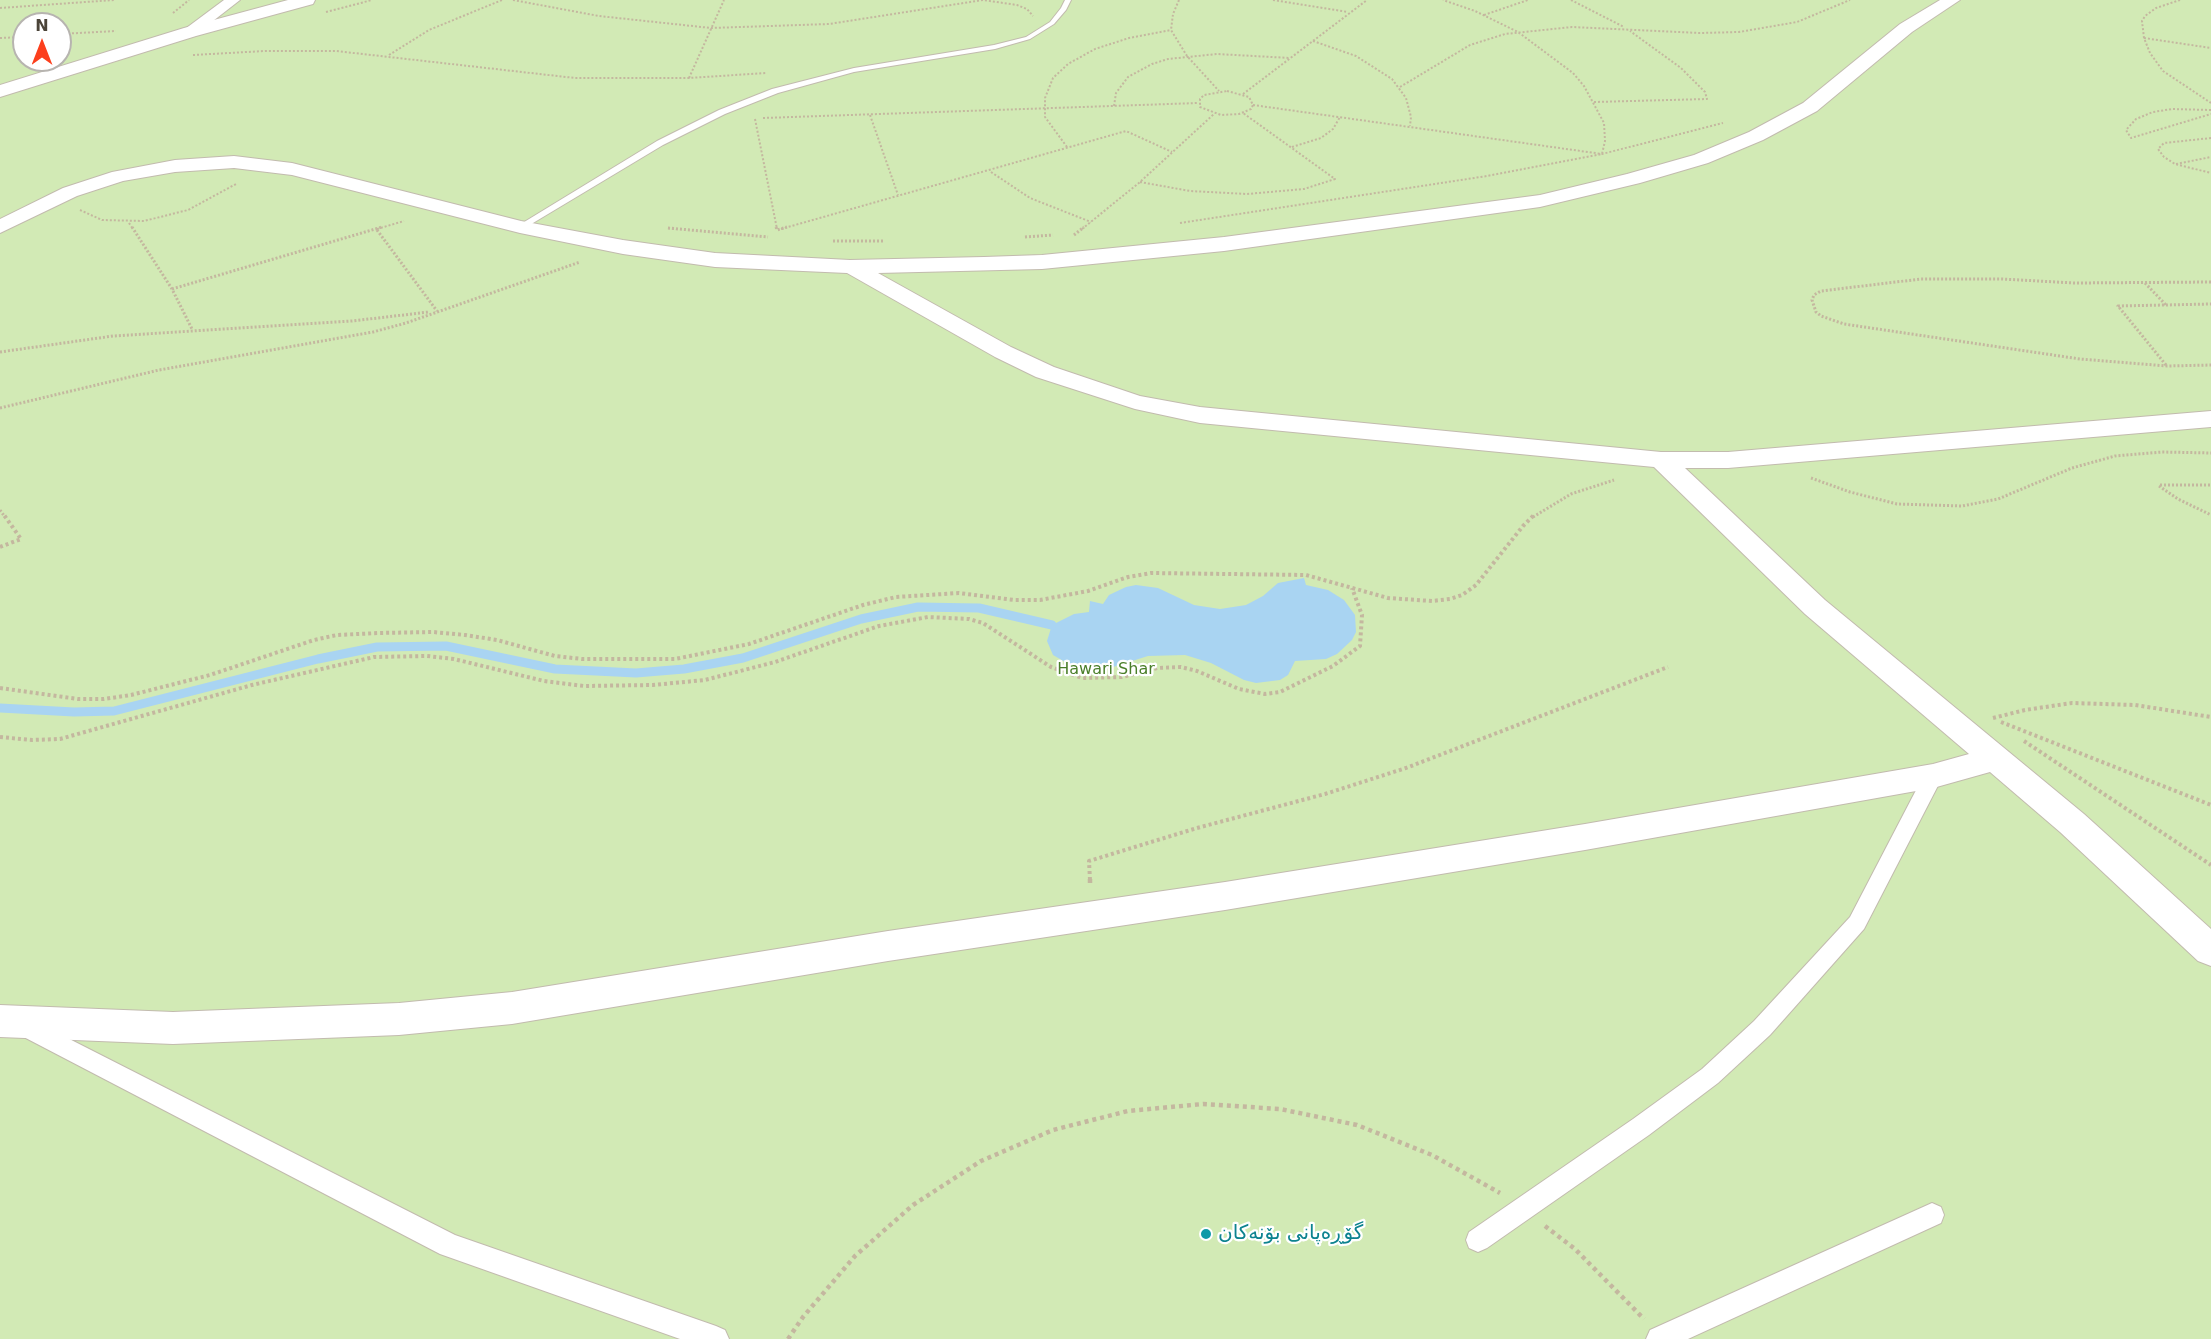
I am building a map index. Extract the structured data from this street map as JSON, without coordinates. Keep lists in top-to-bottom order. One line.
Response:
{"parks":["Hawari Shar"],"places":["گۆڕەپانی بۆنەکان"],"north":"top"}
